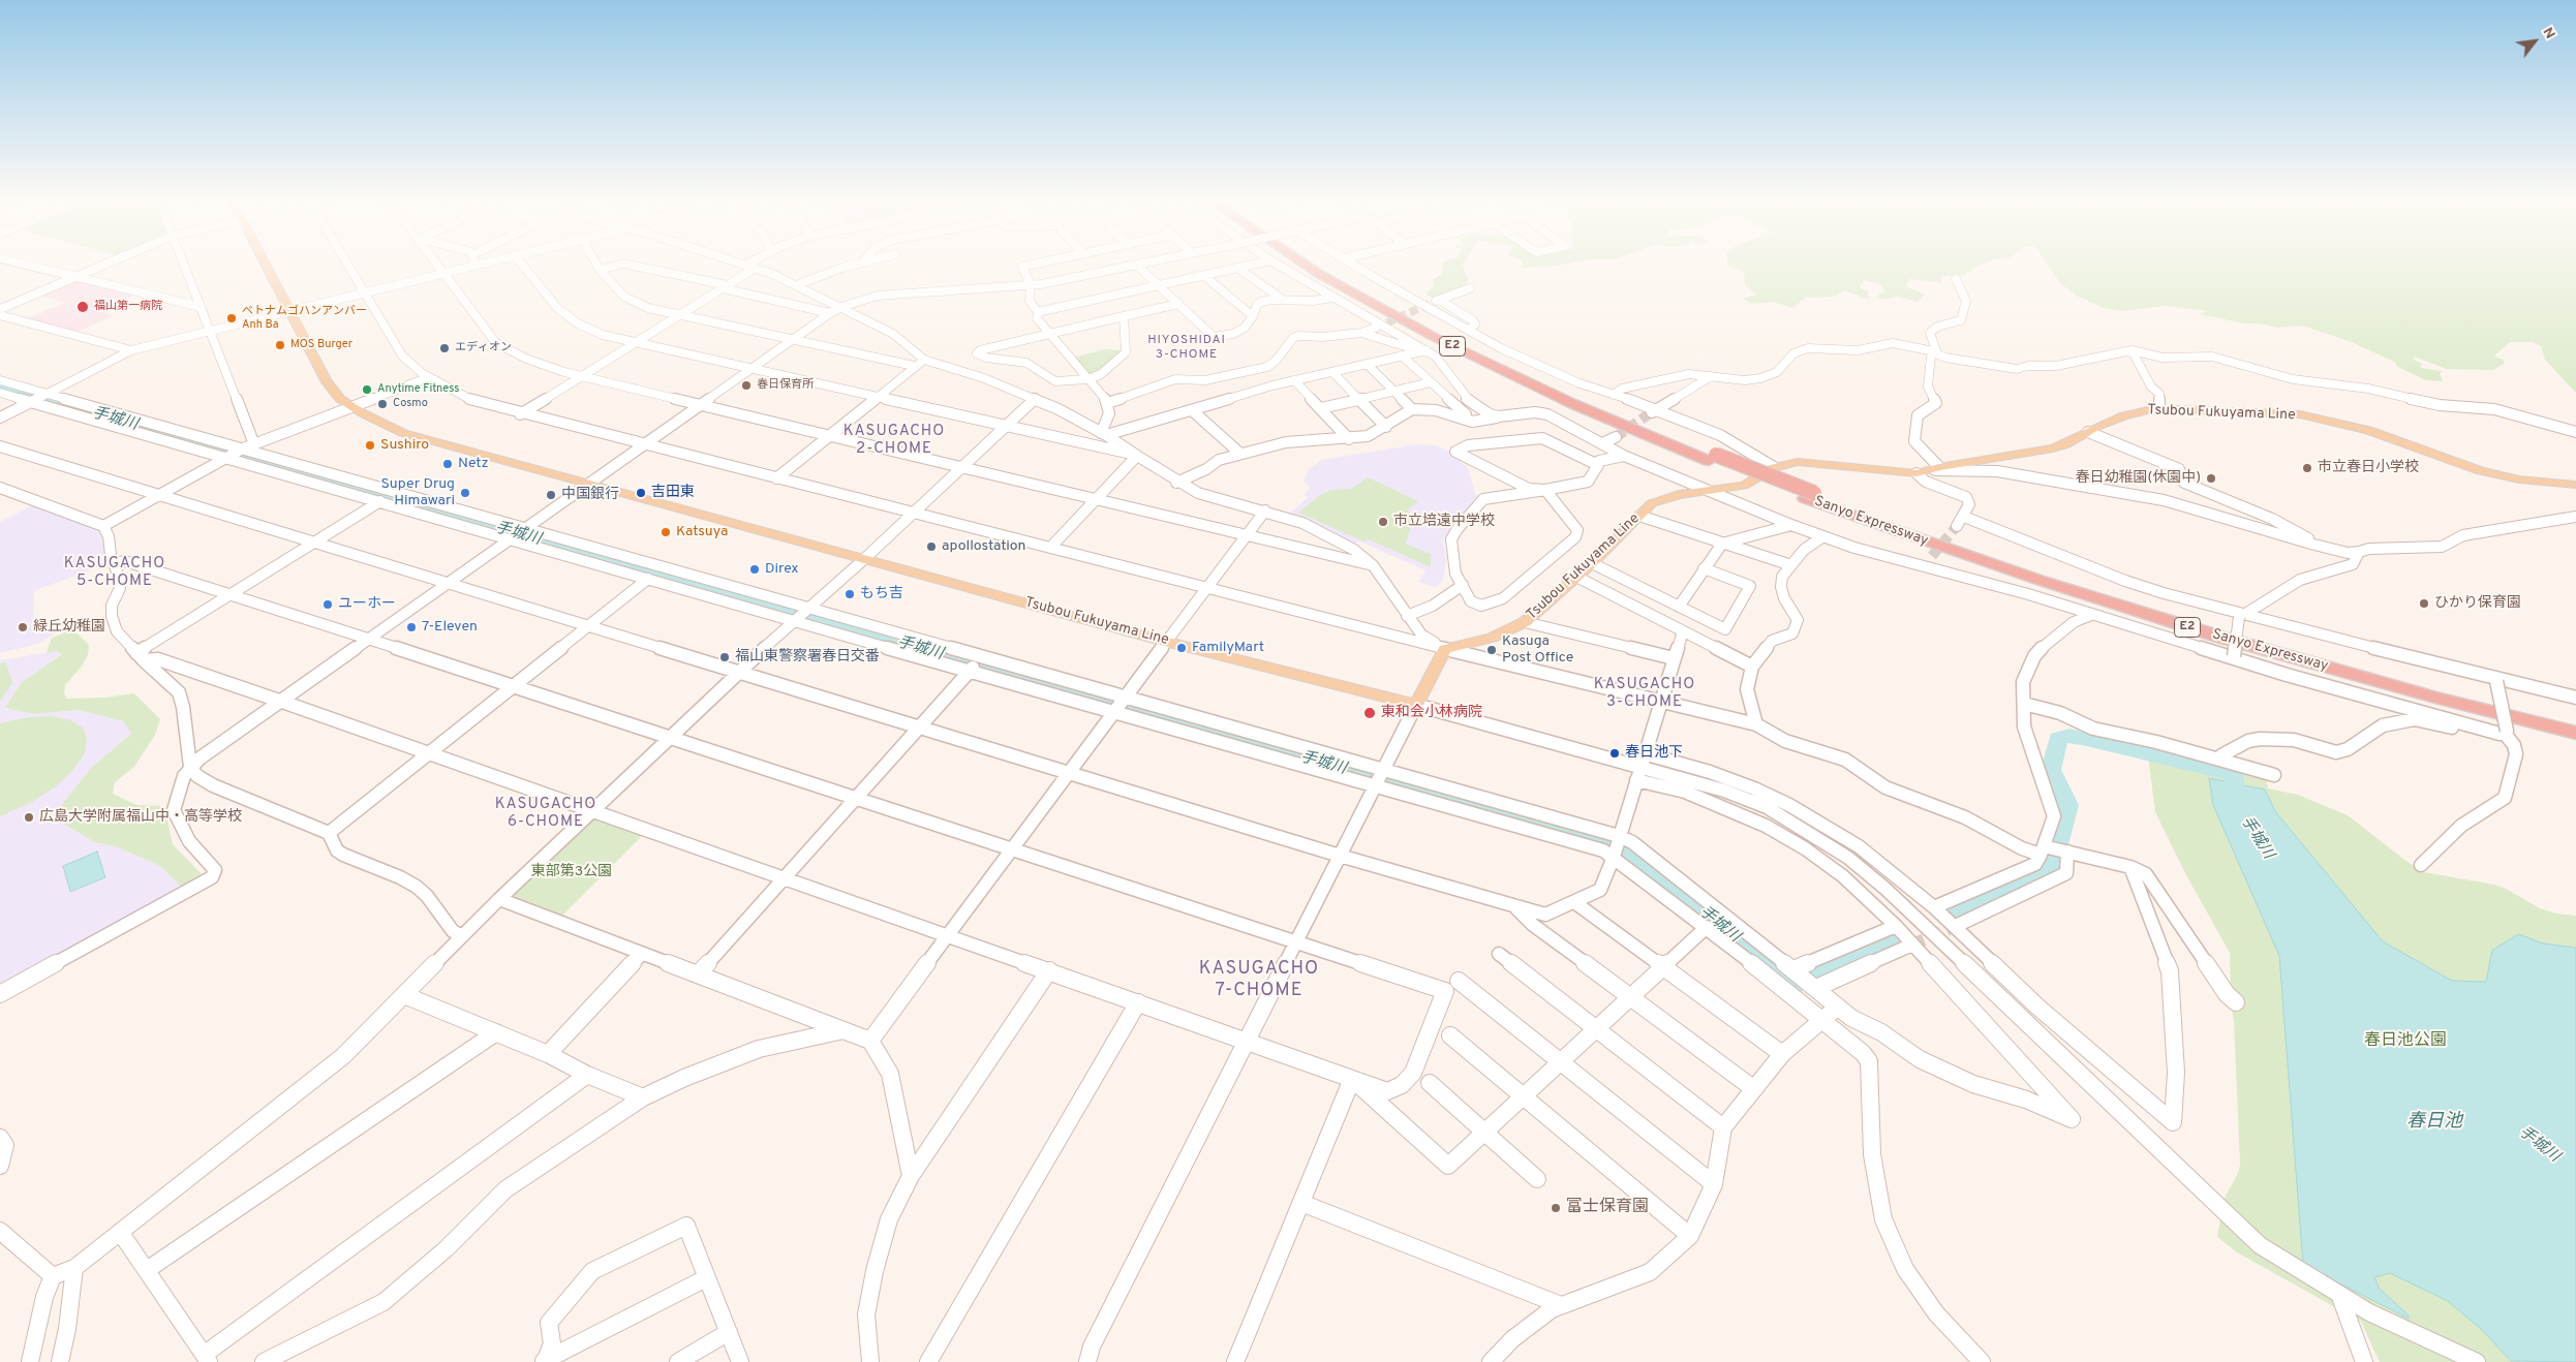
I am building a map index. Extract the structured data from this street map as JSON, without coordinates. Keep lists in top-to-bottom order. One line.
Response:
{"streets":{"highway":["E2","Sanyo Expressway"],"main road":["Tsubou Fukuyama Line"]},"districts":["HIYOSHIDAI 3-CHOME","KASUGACHO 2-CHOME","KASUGACHO 5-CHOME","KASUGACHO 3-CHOME","KASUGACHO 6-CHOME","KASUGACHO 7-CHOME"],"water":["手城川","春日池"],"parks":["東部第3公園","春日池公園"],"places":["福山第一病院","ベトナムゴハンアンバー Anh Ba","MOS Burger","エディオン","春日保育所","Anytime Fitness","Cosmo","Sushiro","Netz","市立春日小学校","春日幼稚園(休園中)","Super Drug Himawari","吉田東","中国銀行","市立培遠中学校","Katsuya","apollostation","Direx","もち吉","ひかり保育園","ユーホー","緑丘幼稚園","7-Eleven","FamilyMart","Kasuga Post Office","福山東警察署春日交番","東和会小林病院","春日池下","広島大学附属福山中・高等学校","富士保育園"],"north":"top right"}
